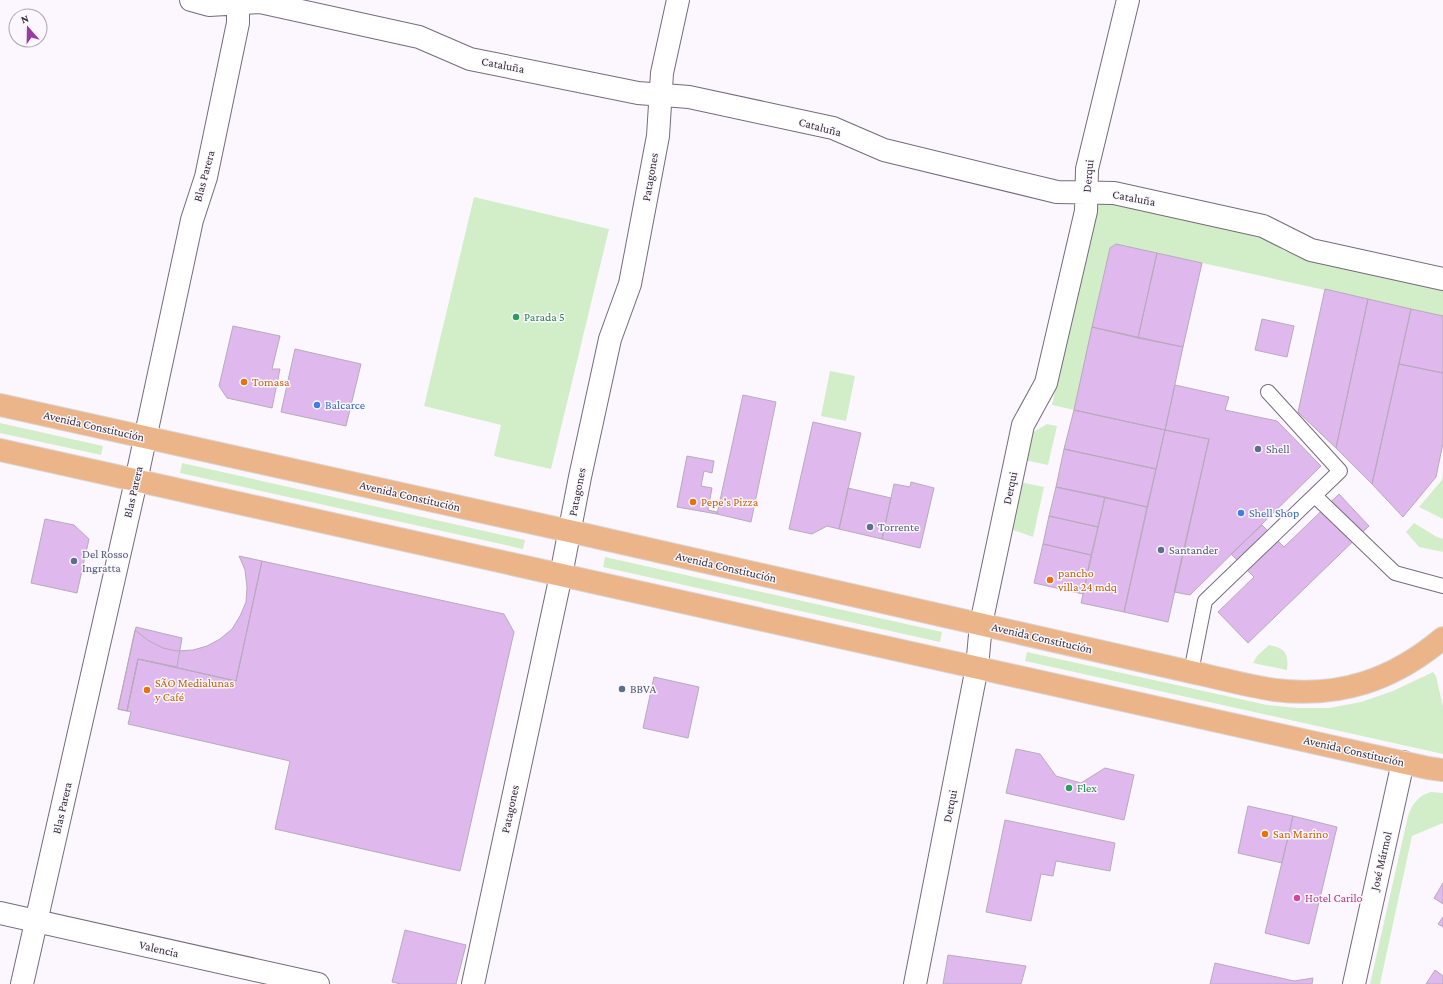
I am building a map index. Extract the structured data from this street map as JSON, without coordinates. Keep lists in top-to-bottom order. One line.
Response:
{"streets":{"main road":["Avenida Constitución"],"street":["Cataluña","Blas Parera","Derqui","Patagones","José Mármol","Valencia"]},"crossings":[["Cataluña","Blas Parera"],["Cataluña","Derqui"],["Cataluña","Patagones"],["Blas Parera","Avenida Constitución"],["Blas Parera","Valencia"],["Derqui","Avenida Constitución"],["Patagones","Avenida Constitución"],["Avenida Constitución","José Mármol"]],"places":["Parada 5","Tomasa","Balcarce","Shell","Pepe's Pizza","Shell Shop","Torrente","Santander","Del Rosso Ingratta","pancho villa 24 mdq","BBVA","SÃO Medialunas y Café","Flex","San Marino","Hotel Carilo"],"north":"top"}
